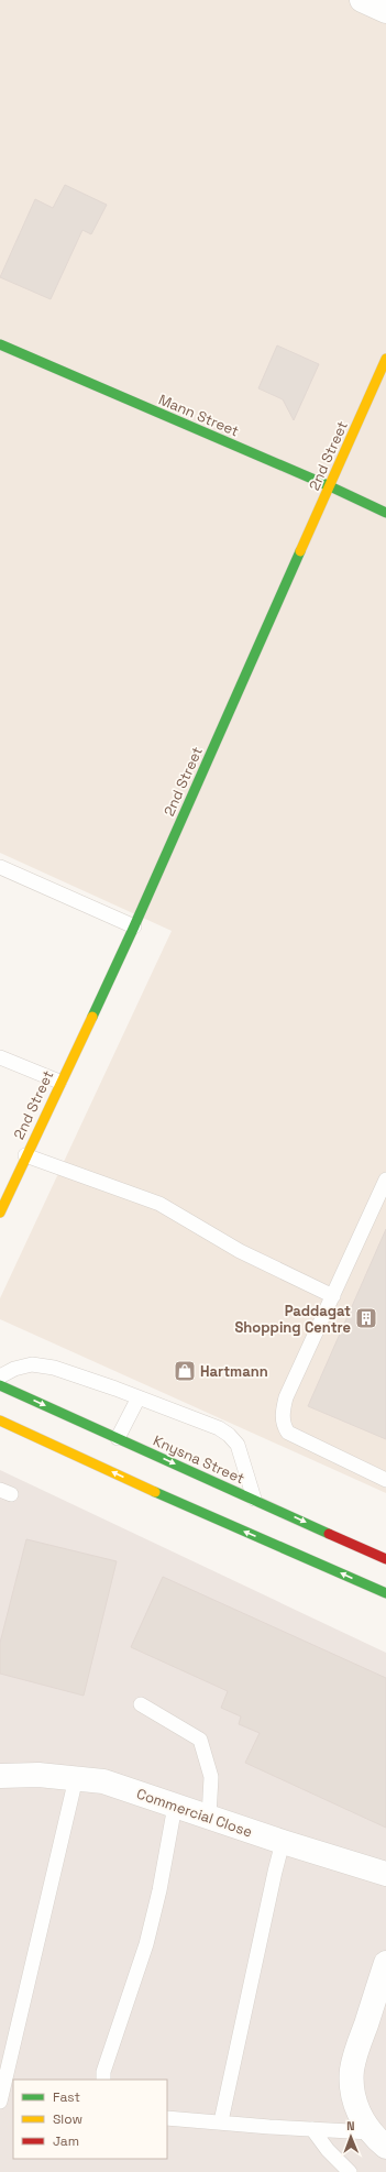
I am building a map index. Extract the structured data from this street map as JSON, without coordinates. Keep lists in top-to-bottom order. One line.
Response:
{"streets":{"main road":["Mann Street","2nd Street","Knysna Street"],"street":["Commercial Close"]},"crossings":[["Mann Street","2nd Street"]],"places":{"building":["Paddagat Shopping Centre"],"shop":["Hartmann"]},"legend":["Fast","Slow","Jam"],"north":"top"}
